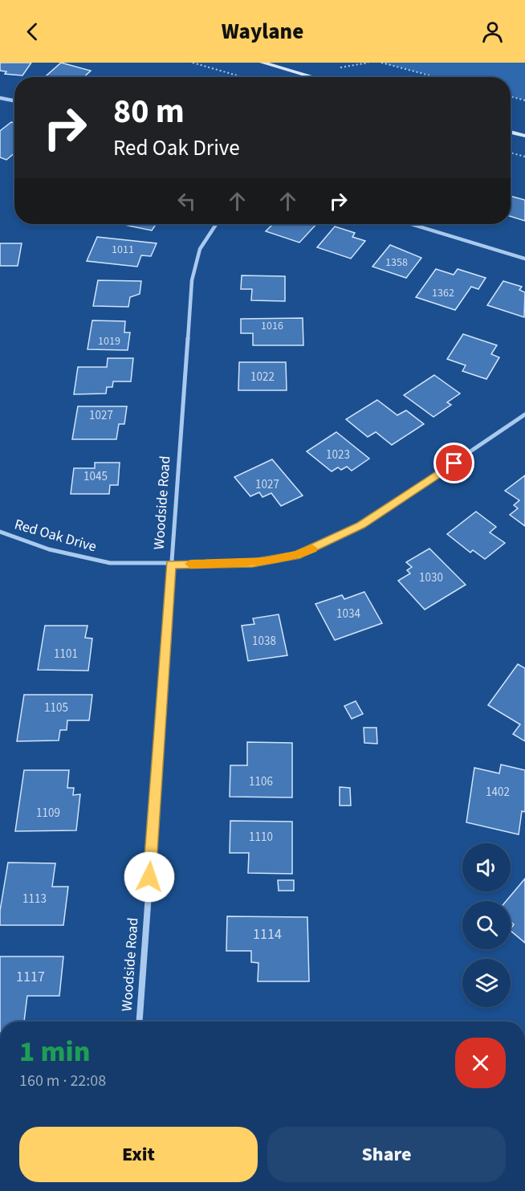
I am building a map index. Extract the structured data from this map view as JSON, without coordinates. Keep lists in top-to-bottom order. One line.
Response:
{"streets":{"street":["Woodside Road","Red Oak Drive"]},"crossings":[["Woodside Road","Red Oak Drive"]],"house_numbers":["1011","1358","1362","1016","1019","1022","1027","1023","1045","1027","1030","1034","1038","1101","1105","1106","1402","1109","1110","1113","1114","1117"],"page":{"header":"Waylane","turn":["80 m","Red Oak Drive"],"heading":["1 min","160 m · 22:08"],"buttons":["Exit","Share"]}}
